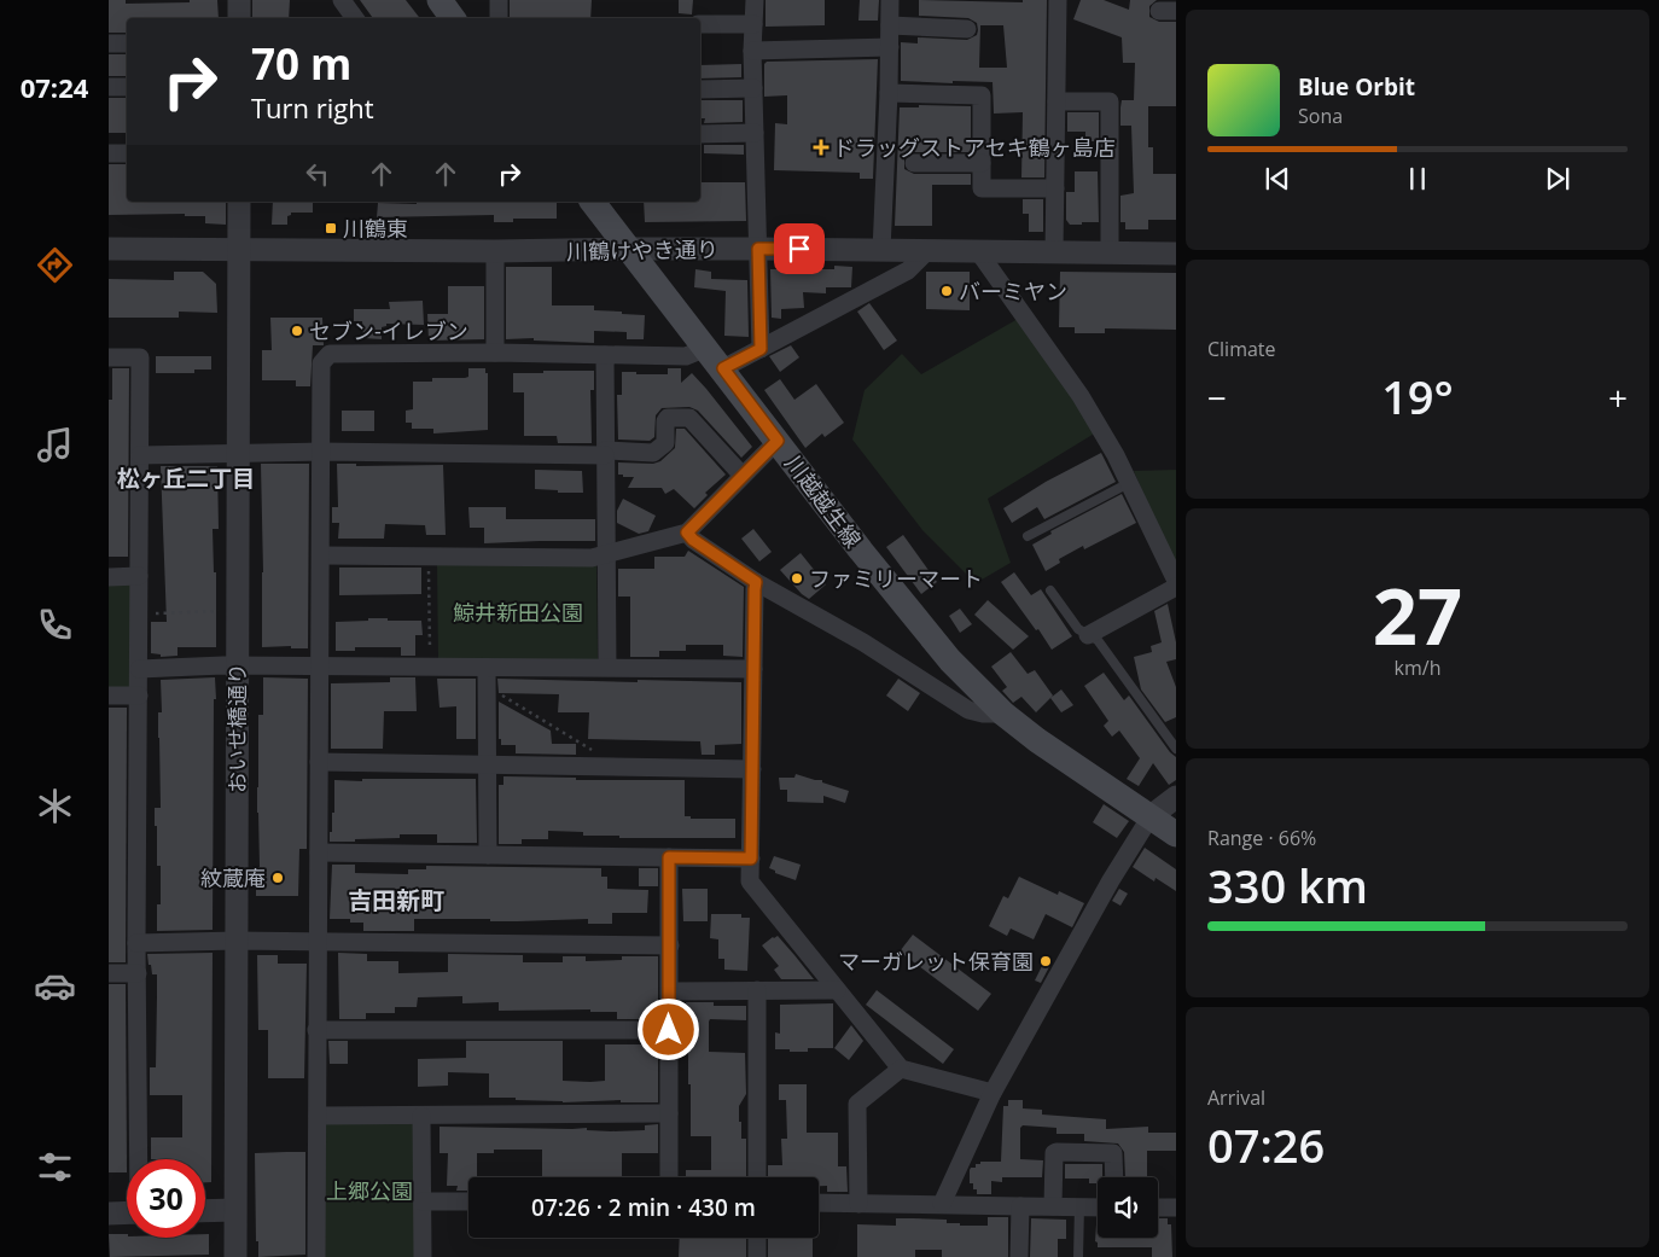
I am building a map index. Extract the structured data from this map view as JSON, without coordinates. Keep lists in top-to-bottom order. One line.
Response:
{"streets":{"main road":["川越越生線"],"street":["川鶴けやき通り","おいせ橋通り"]},"crossings":[["川鶴けやき通り","川越越生線"],["川鶴けやき通り","おいせ橋通り"]],"districts":["松ヶ丘二丁目","吉田新町"],"parks":["鯨井新田公園","上郷公園"],"places":{"health":["ドラッグストアセキ鶴ヶ島店"],"transit":["川鶴東"],"other":["バーミヤン","セブン-イレブン","ファミリーマート","紋蔵庵","マーガレット保育園"]},"page":{"tabs":"07:24","turn":["70 m","Turn right"],"song":["Blue Orbit","Sona"],"tile":["Climate",["27","km/h"],["Range · 66%","330 km"],["Arrival","07:26"]],"heat":["−","19°","+"],"limit":"30","trip":"07:26 · 2 min · 430 m"}}
